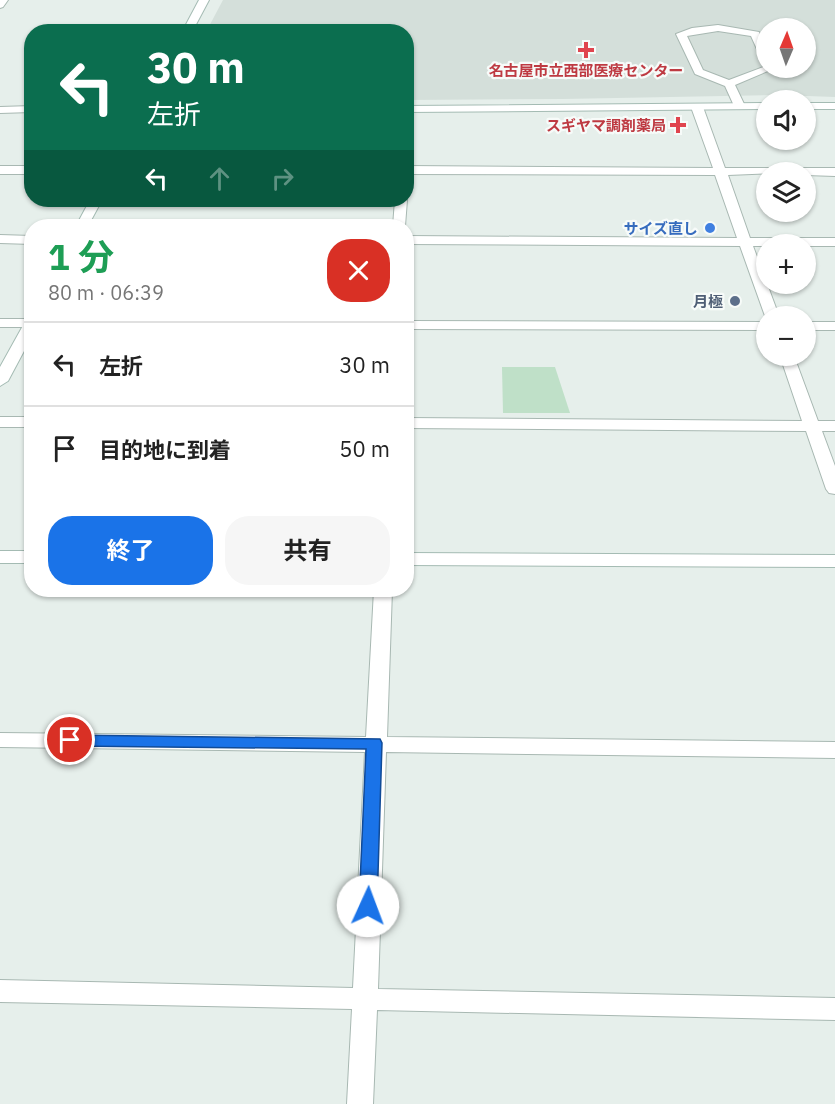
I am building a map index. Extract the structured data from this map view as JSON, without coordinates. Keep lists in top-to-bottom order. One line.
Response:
{"places":{"health":["名古屋市立西部医療センター","スギヤマ調剤薬局"],"other":["サイズ直し","月極"]},"north":"top","page":{"map_buttons":["+","−"],"turn":["30 m","左折"],"heading":["1 分","80 m · 06:39"],"list":[{"name":"左折","value":"30 m"},{"name":"目的地に到着","value":"50 m"}],"buttons":["終了","共有"]}}
